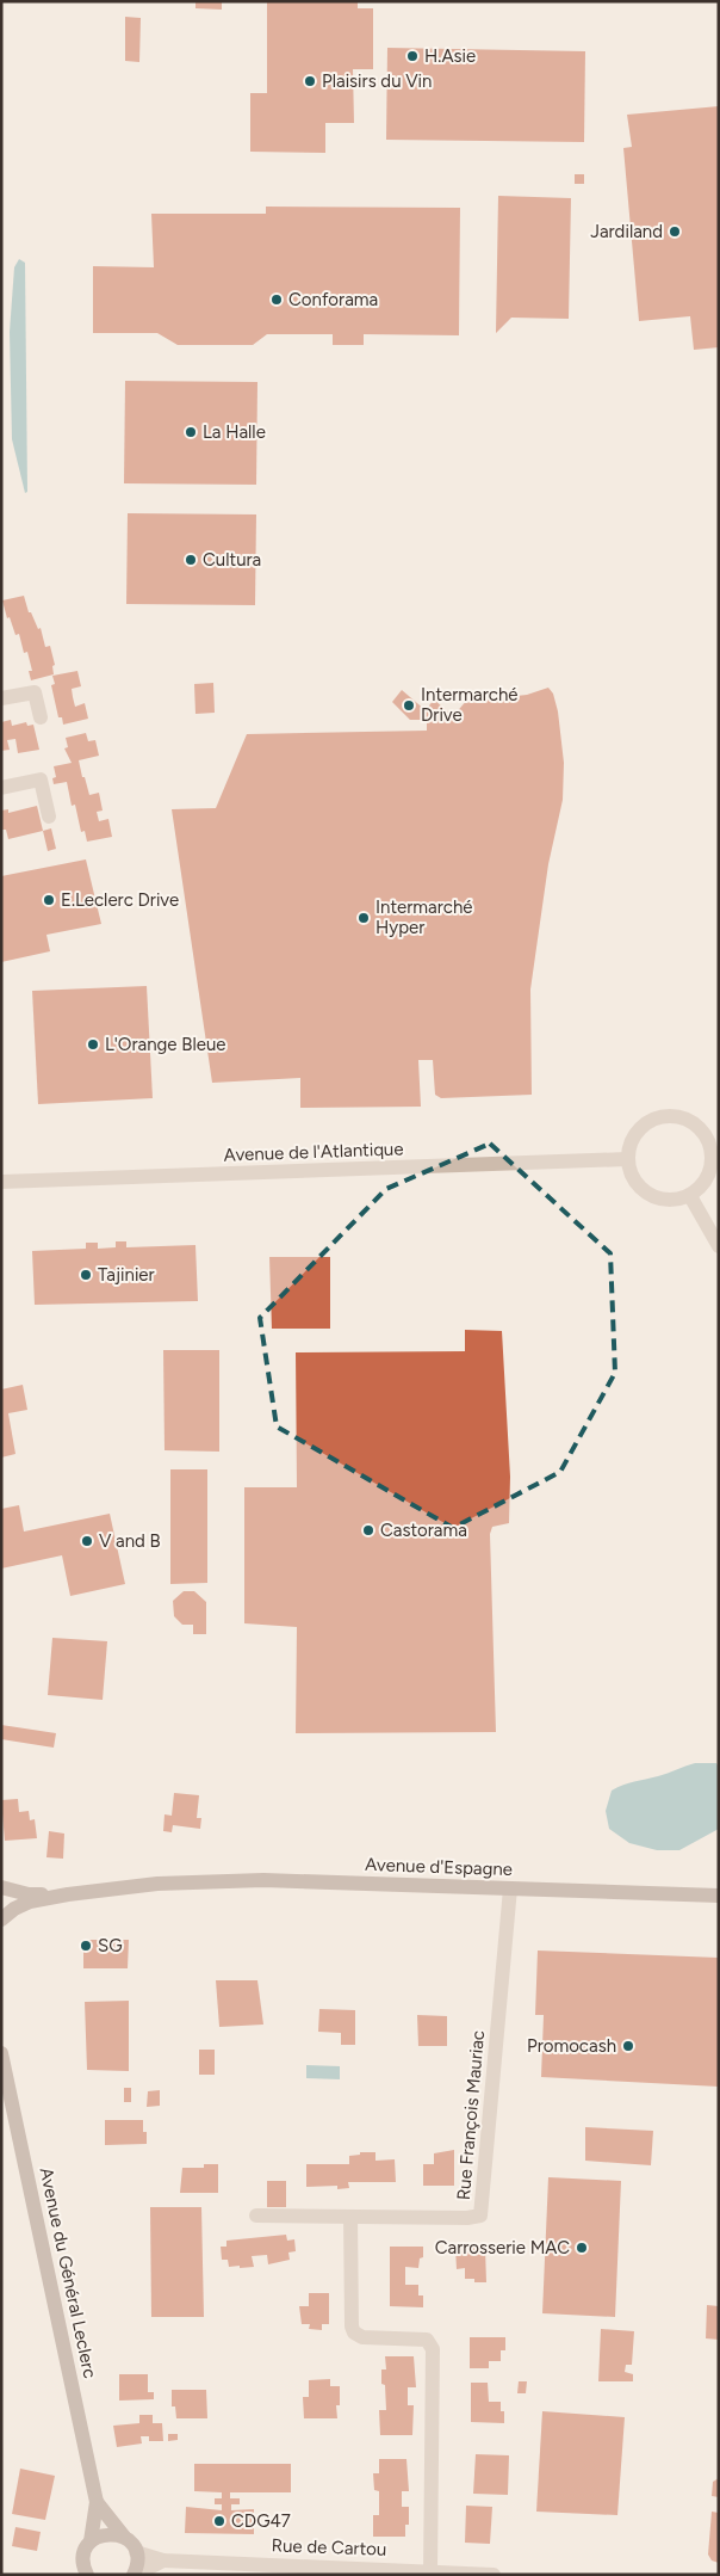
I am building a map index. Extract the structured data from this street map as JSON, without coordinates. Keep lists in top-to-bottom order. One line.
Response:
{"streets":{"street":["Avenue de l'Atlantique","Avenue d'Espagne","Rue François Mauriac","Avenue du Général Leclerc","Rue de Cartou"]},"crossings":[["Avenue d'Espagne","Rue François Mauriac"],["Avenue du Général Leclerc","Rue de Cartou"]],"places":["H.Asie","Plaisirs du Vin","Jardiland","Conforama","La Halle","Cultura","Intermarché Drive","E.Leclerc Drive","Intermarché Hyper","L'Orange Bleue","Tajinier","Castorama","V and B","SG","Promocash","Carrosserie MAC","CDG47"]}
